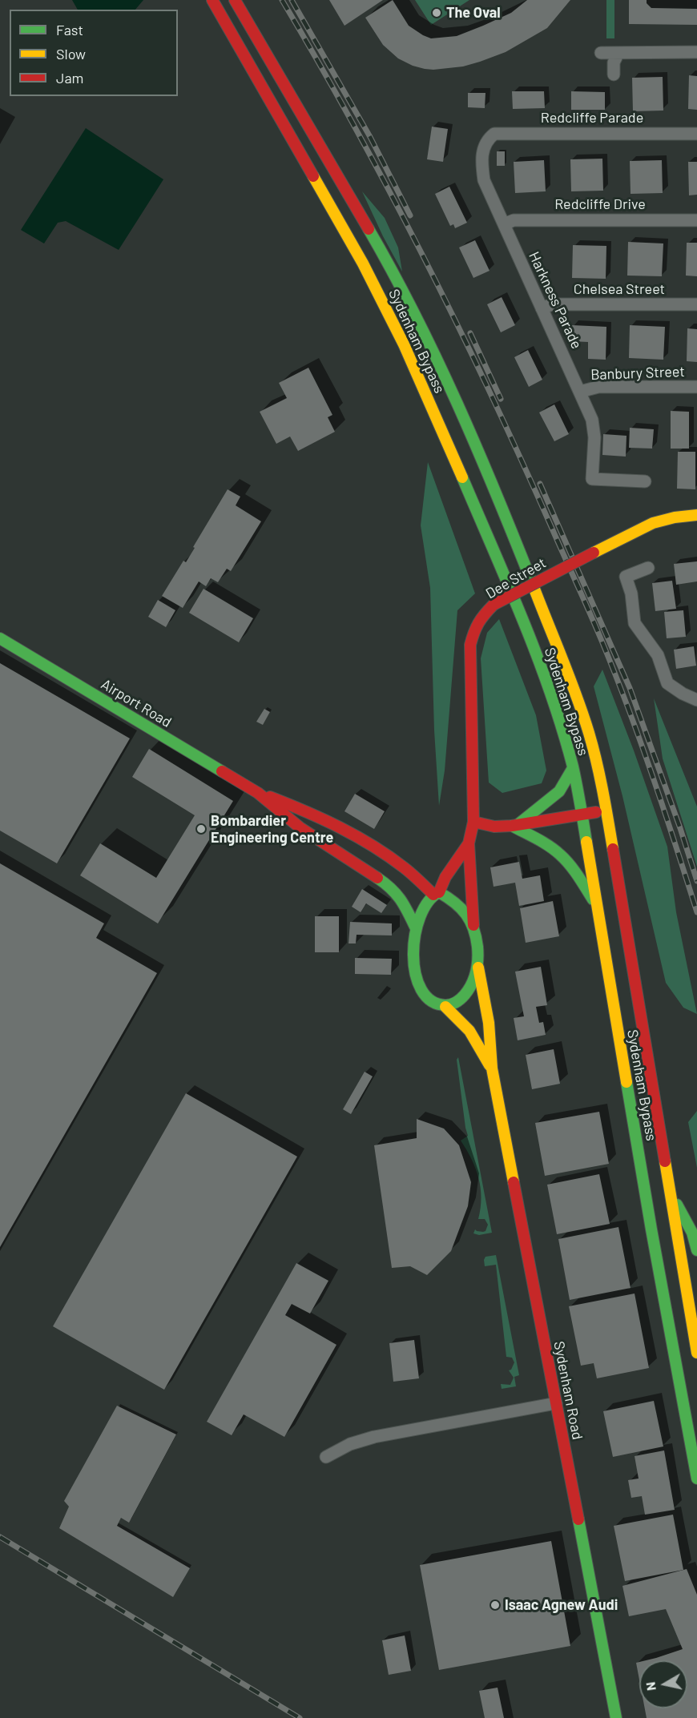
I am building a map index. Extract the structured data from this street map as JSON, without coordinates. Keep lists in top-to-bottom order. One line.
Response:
{"streets":{"main road":["Sydenham Bypass","Dee Street","Airport Road","Sydenham Road"],"street":["Redcliffe Parade","Redcliffe Drive","Chelsea Street","Harkness Parade","Banbury Street"]},"crossings":[["Redcliffe Parade","Harkness Parade"],["Redcliffe Drive","Harkness Parade"],["Chelsea Street","Harkness Parade"],["Harkness Parade","Banbury Street"],["Dee Street","Airport Road"],["Dee Street","Sydenham Road"],["Airport Road","Sydenham Road"]],"places":["The Oval","Bombardier Engineering Centre","Isaac Agnew Audi"],"legend":["Fast","Slow","Jam"],"north":"left"}
